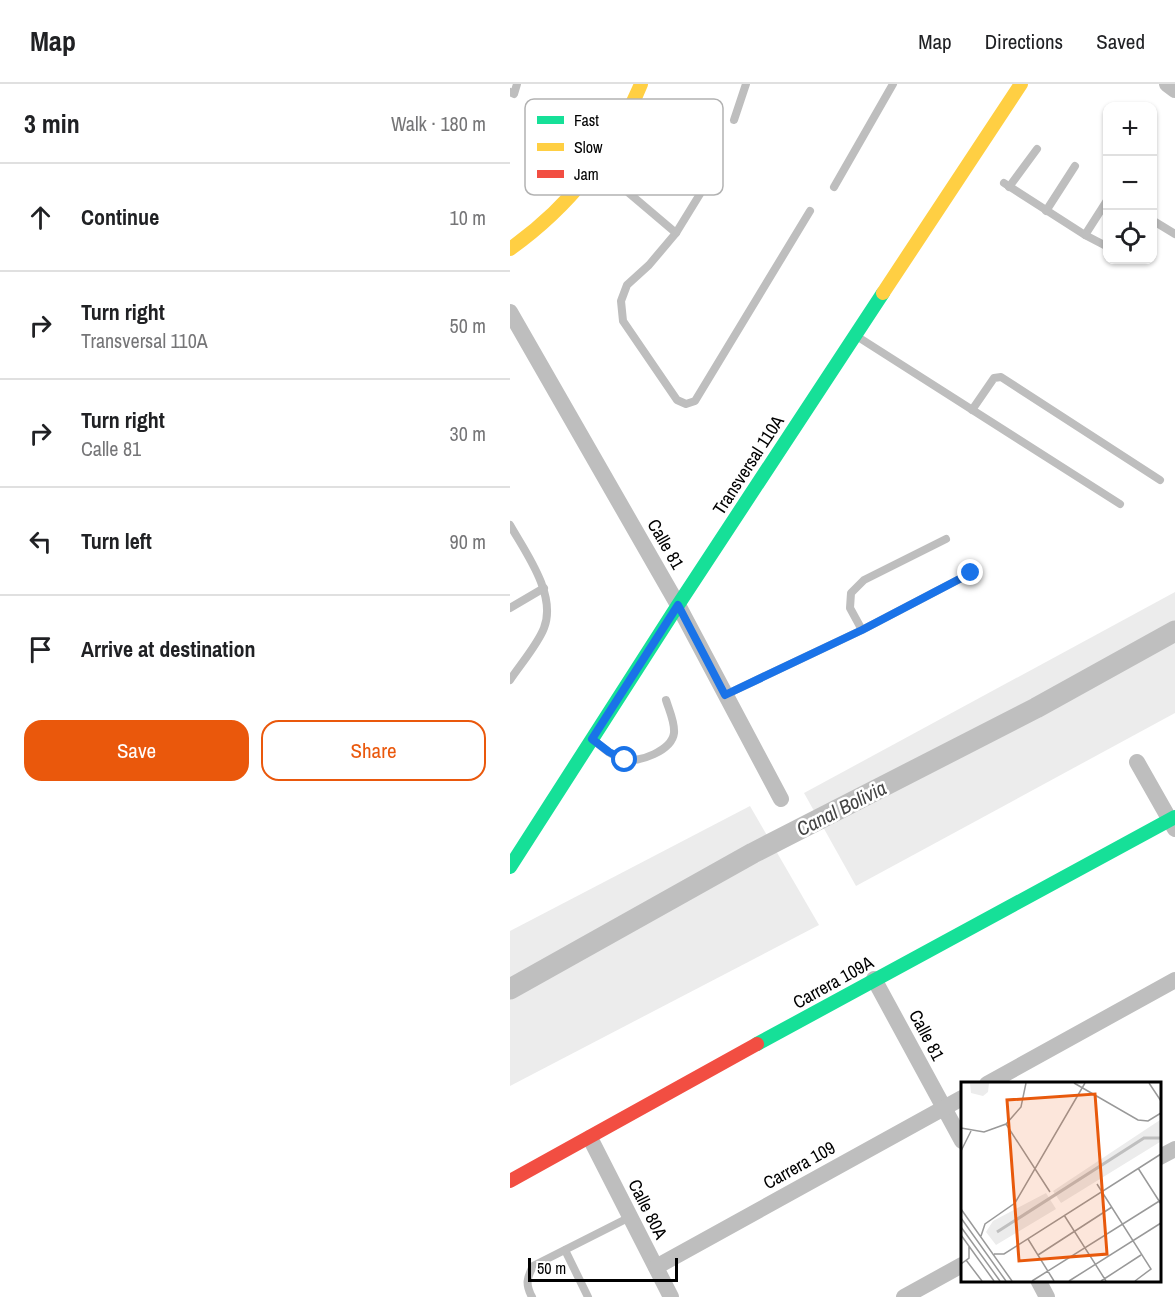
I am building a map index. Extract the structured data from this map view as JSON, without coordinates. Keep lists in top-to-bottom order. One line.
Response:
{"streets":{"street":["Transversal 110A","Calle 81","Carrera 109A","Carrera 109","Calle 80A"]},"crossings":[["Transversal 110A","Calle 81"],["Calle 81","Carrera 109A"],["Calle 81","Carrera 109"],["Carrera 109A","Calle 80A"],["Carrera 109","Calle 80A"]],"water":["Canal Bolivia"],"legend":["Fast","Slow","Jam"],"scale_bar":"50 m","page":{"header":"Map","nav":["Map","Directions","Saved"],"heading":["3 min","Walk · 180 m"],"map_buttons":["+","−"],"list":[["Continue","10 m"],["Turn right","Transversal 110A","50 m"],["Turn right","Calle 81","30 m"],["Turn left","90 m"],"Arrive at destination"],"buttons":["Save","Share"],"scale":"50 m"}}
